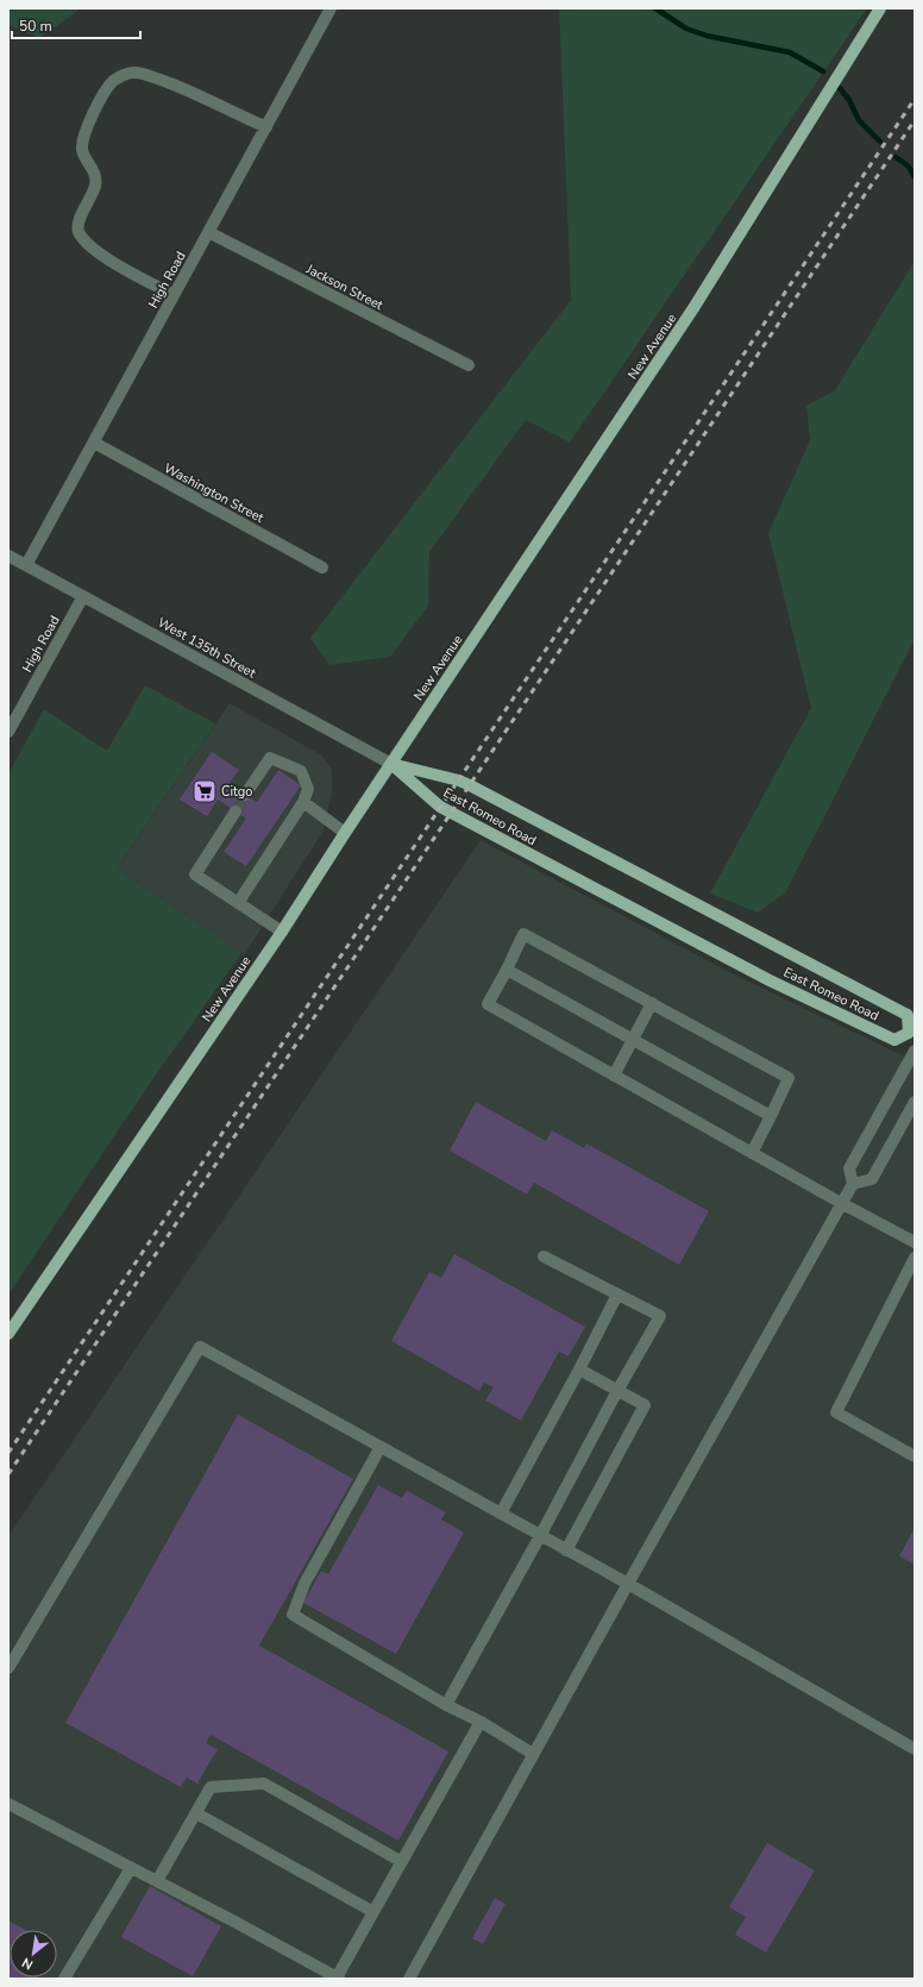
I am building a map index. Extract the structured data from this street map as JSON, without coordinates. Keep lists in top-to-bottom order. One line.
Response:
{"streets":{"main road":["New Avenue","East Romeo Road"],"street":["High Road","Jackson Street","Washington Street","West 135th Street"]},"crossings":[["High Road","Jackson Street"],["High Road","Washington Street"],["High Road","West 135th Street"],["New Avenue","West 135th Street"],["New Avenue","East Romeo Road"],["West 135th Street","East Romeo Road"]],"places":{"supermarket":["Citgo"]},"scale_bar":"50 m","north":"bottom left"}
